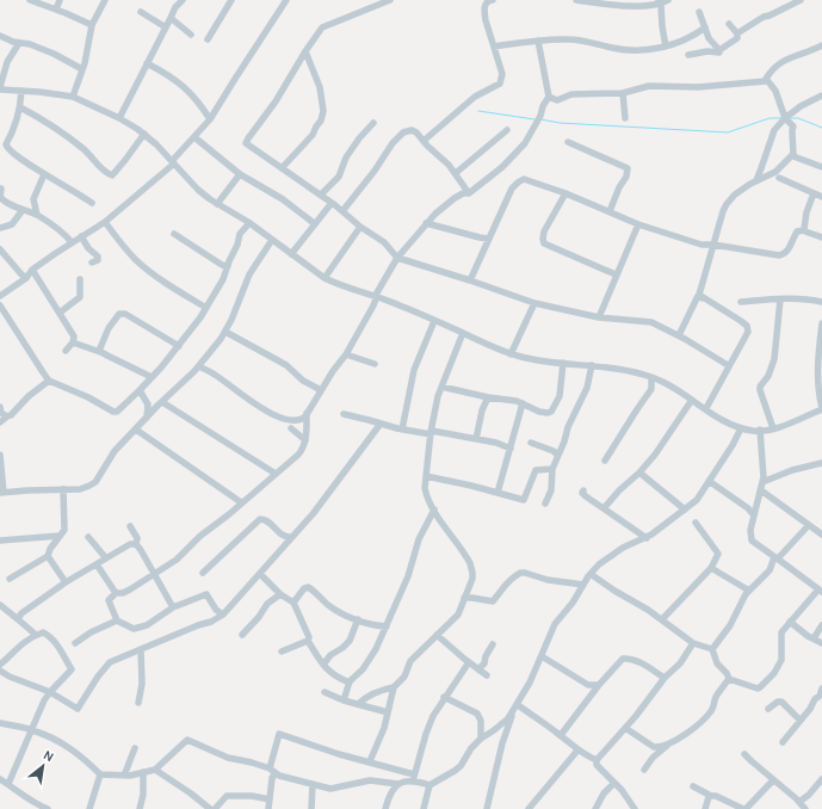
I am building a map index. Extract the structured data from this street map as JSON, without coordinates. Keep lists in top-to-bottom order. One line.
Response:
{"north":"top right"}
